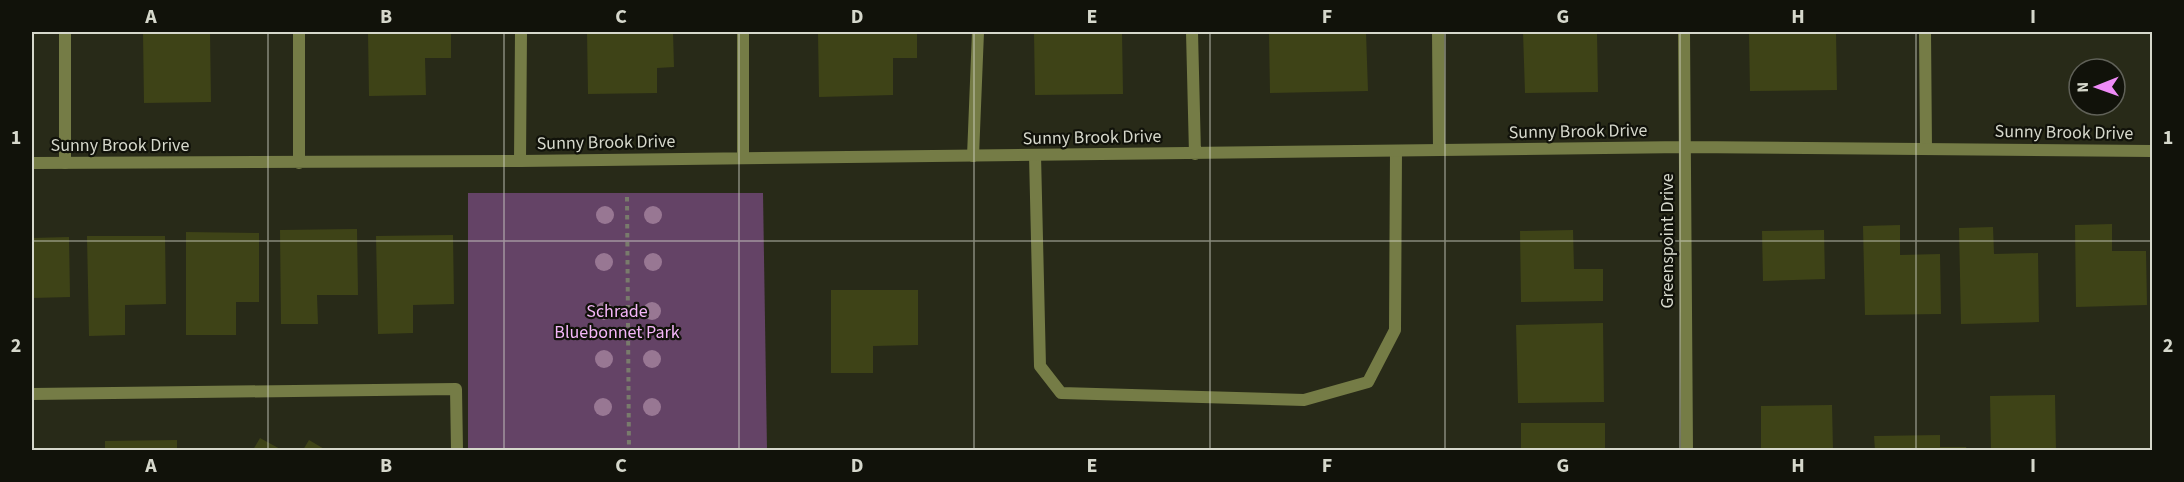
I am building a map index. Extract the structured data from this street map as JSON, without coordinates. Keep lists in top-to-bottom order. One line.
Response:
{"streets":{"street":["Sunny Brook Drive","Greenspoint Drive"]},"crossings":[["Sunny Brook Drive","Greenspoint Drive"]],"parks":["Schrade Bluebonnet Park"],"north":"left","grid":{"columns":["A","B","C","D","E","F","G","H","I"],"rows":["1","2"]}}
